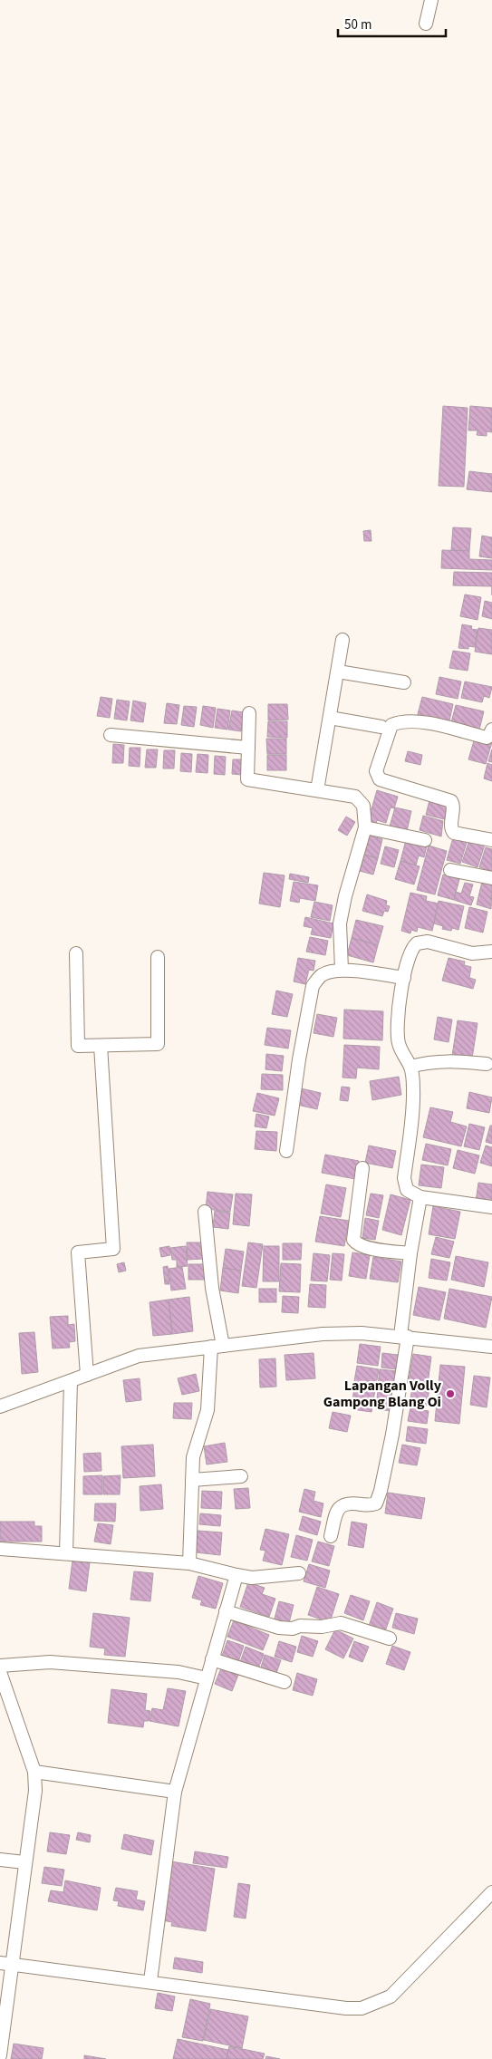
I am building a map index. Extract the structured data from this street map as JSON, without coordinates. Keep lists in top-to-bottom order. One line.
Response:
{"places":["Lapangan Volly Gampong Blang Oi"],"scale_bar":"50 m"}
